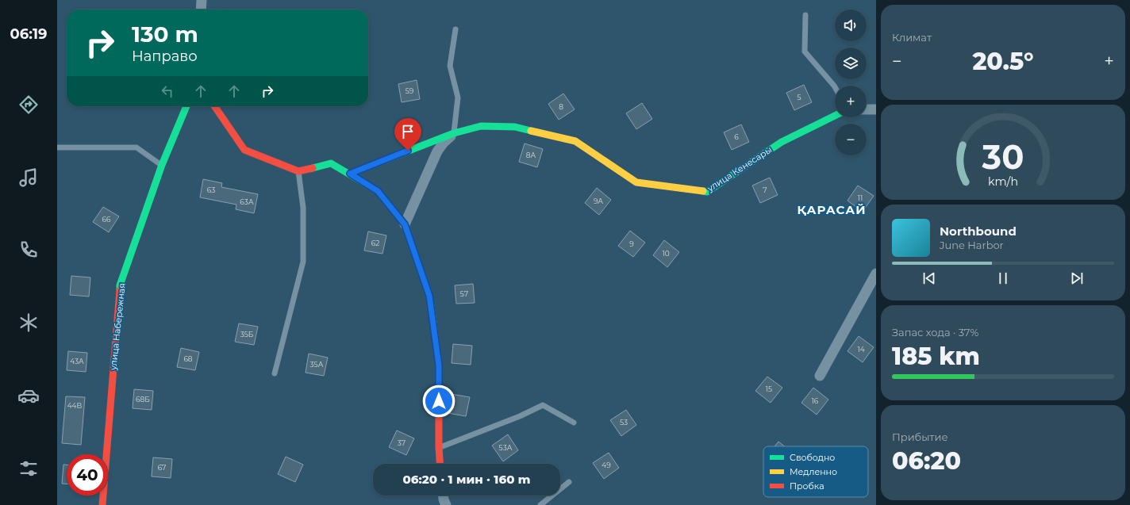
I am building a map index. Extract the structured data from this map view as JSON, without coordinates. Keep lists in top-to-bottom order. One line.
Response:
{"streets":{"street":["улица Кенесары","улица Набережная"]},"districts":["ҚАРАСАЙ"],"house_numbers":["59","5","8","6","8А","63","7","11","9А","63А","66","62","9","10","57","35Б","14","68","43А","35А","15","68Б","16","44В","53","37","53А","49","67"],"legend":["Свободно","Медленно","Пробка"],"page":{"tabs":"06:19","tile":["Климат",["Запас хода · 37%","185 km"],["Прибытие","06:20"]],"map_buttons":["+","−"],"turn":["130 m","Направо"],"heat":["−","20.5°","+"],"song":["Northbound","June Harbor"],"limit":"40","trip":"06:20 · 1 мин · 160 m","gauge":["30","km/h"]}}
